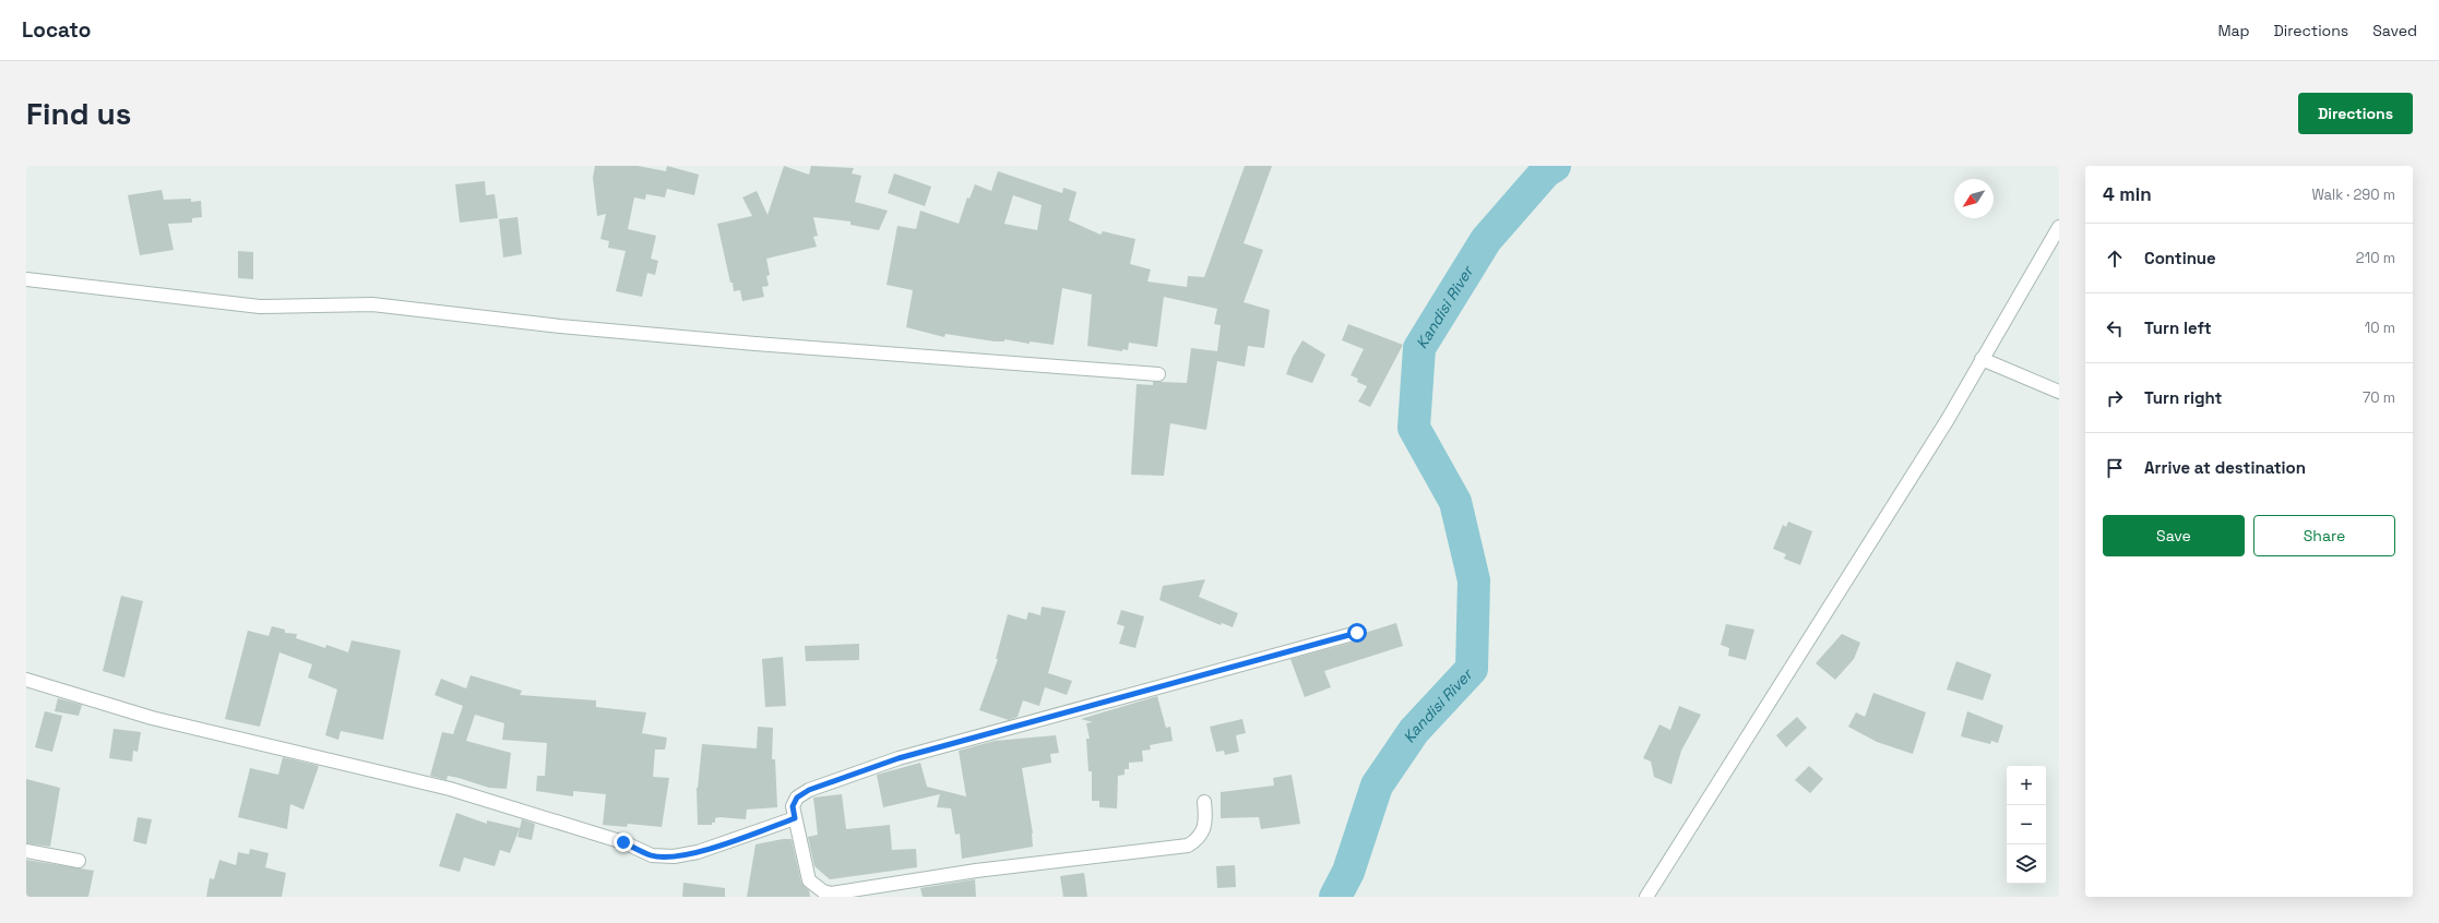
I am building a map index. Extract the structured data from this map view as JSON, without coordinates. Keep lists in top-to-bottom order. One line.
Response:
{"water":["Kandisi River"],"north":"bottom left","page":{"header":"Locato","nav":["Map","Directions","Saved"],"buttons":["Directions",["Save","Share"]],"title":"Find us","heading":["4 min","Walk · 290 m"],"list":[["Continue","210 m"],["Turn left","10 m"],["Turn right","70 m"],"Arrive at destination"],"map_buttons":["+","−"]}}
